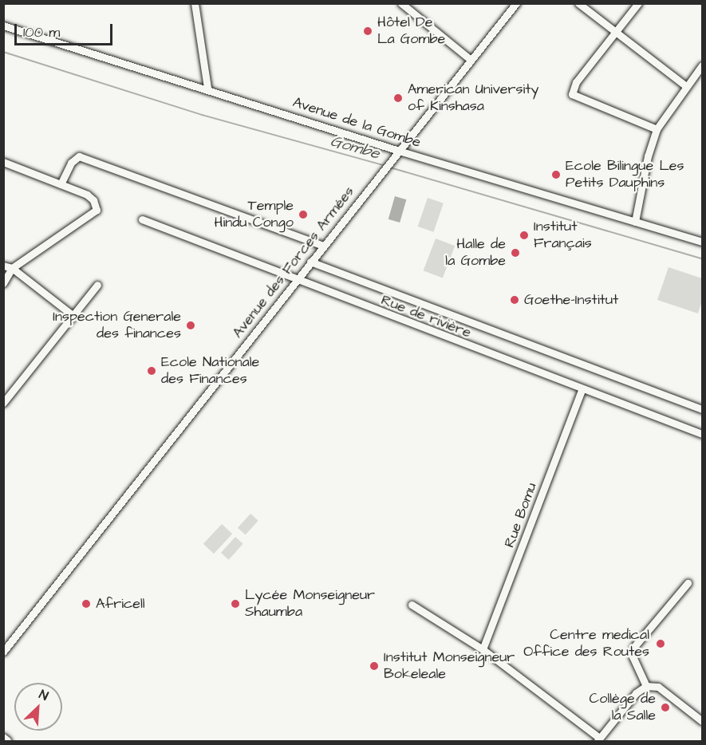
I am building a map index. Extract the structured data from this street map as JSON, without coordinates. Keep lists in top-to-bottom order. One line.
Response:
{"streets":{"street":["Avenue de la Gombe","Avenue des Forces Armées","Rue de rivière","Rue Bomu"]},"crossings":[["Avenue de la Gombe","Avenue des Forces Armées"],["Avenue des Forces Armées","Rue de rivière"],["Rue de rivière","Rue Bomu"]],"water":["Gombe"],"places":["Hôtel De La Gombe","American University of Kinshasa","Ecole Bilingue Les Petits Dauphins","Temple Hindu Congo","Institut Français","Halle de la Gombe","Goethe-Institut","Inspection Generale des finances","Ecole Nationale des Finances","Africell","Lycée Monseigneur Shaumba","Centre medical Office des Routes","Institut Monseigneur Bokeleale","Collège de la Salle"],"scale_bar":"100 m","north":"top right"}
